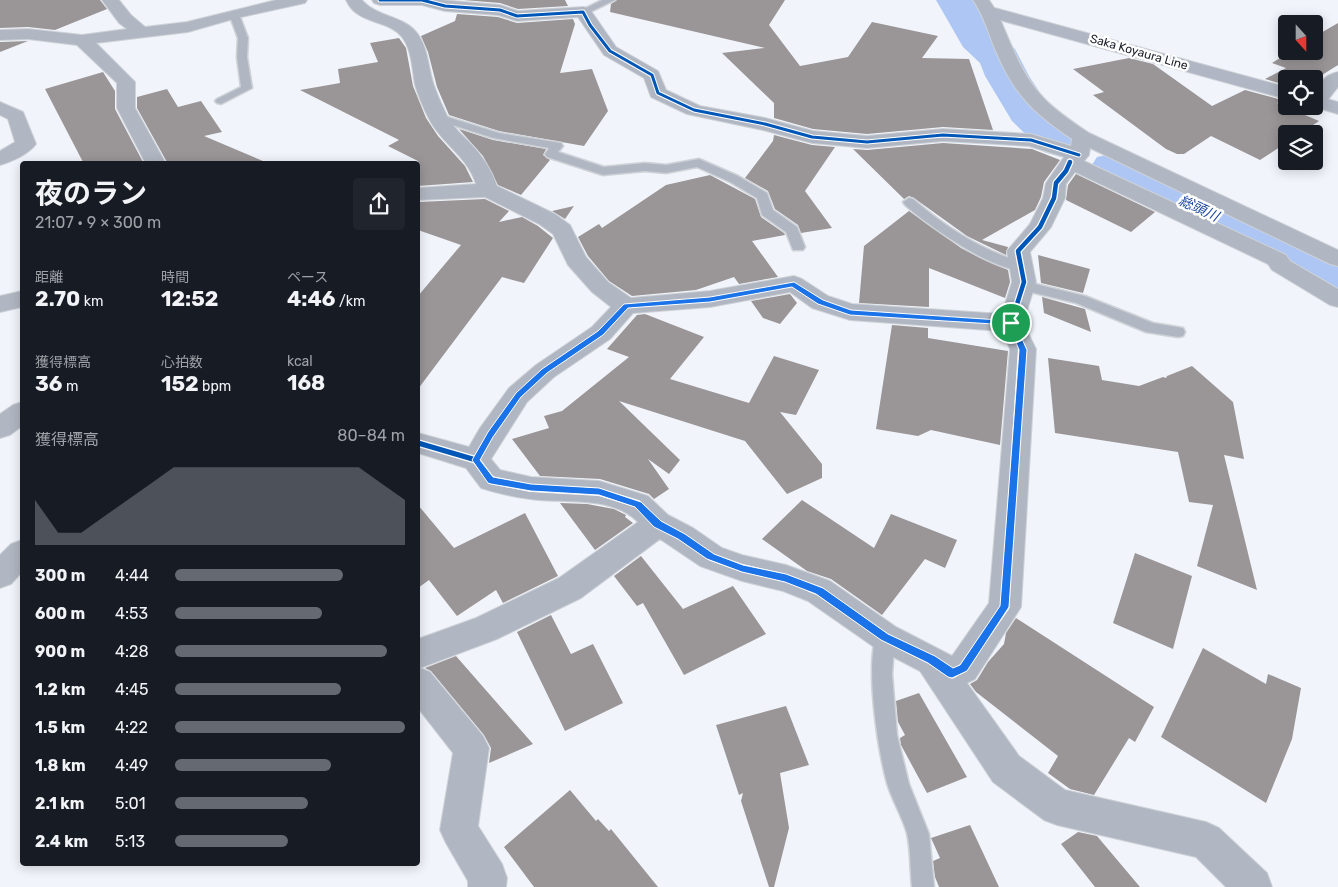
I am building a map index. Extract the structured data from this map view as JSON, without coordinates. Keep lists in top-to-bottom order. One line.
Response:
{"streets":{"main road":["Saka Koyaura Line"]},"water":["総頭川"],"north":"bottom","page":{"heading":["夜のラン","21:07 · 9 × 300 m"],"stats":[["距離","2.70 km"],["時間","12:52"],["ペース","4:46 /km"],["獲得標高","36 m"],["心拍数","152 bpm"],["kcal","168"]],"chart":["獲得標高","80–84 m"],"list":[{"name":"300 m","note":"4:44"},{"name":"600 m","note":"4:53"},{"name":"900 m","note":"4:28"},{"name":"1.2 km","note":"4:45"},{"name":"1.5 km","note":"4:22"},{"name":"1.8 km","note":"4:49"},{"name":"2.1 km","note":"5:01"},{"name":"2.4 km","note":"5:13"}]}}
